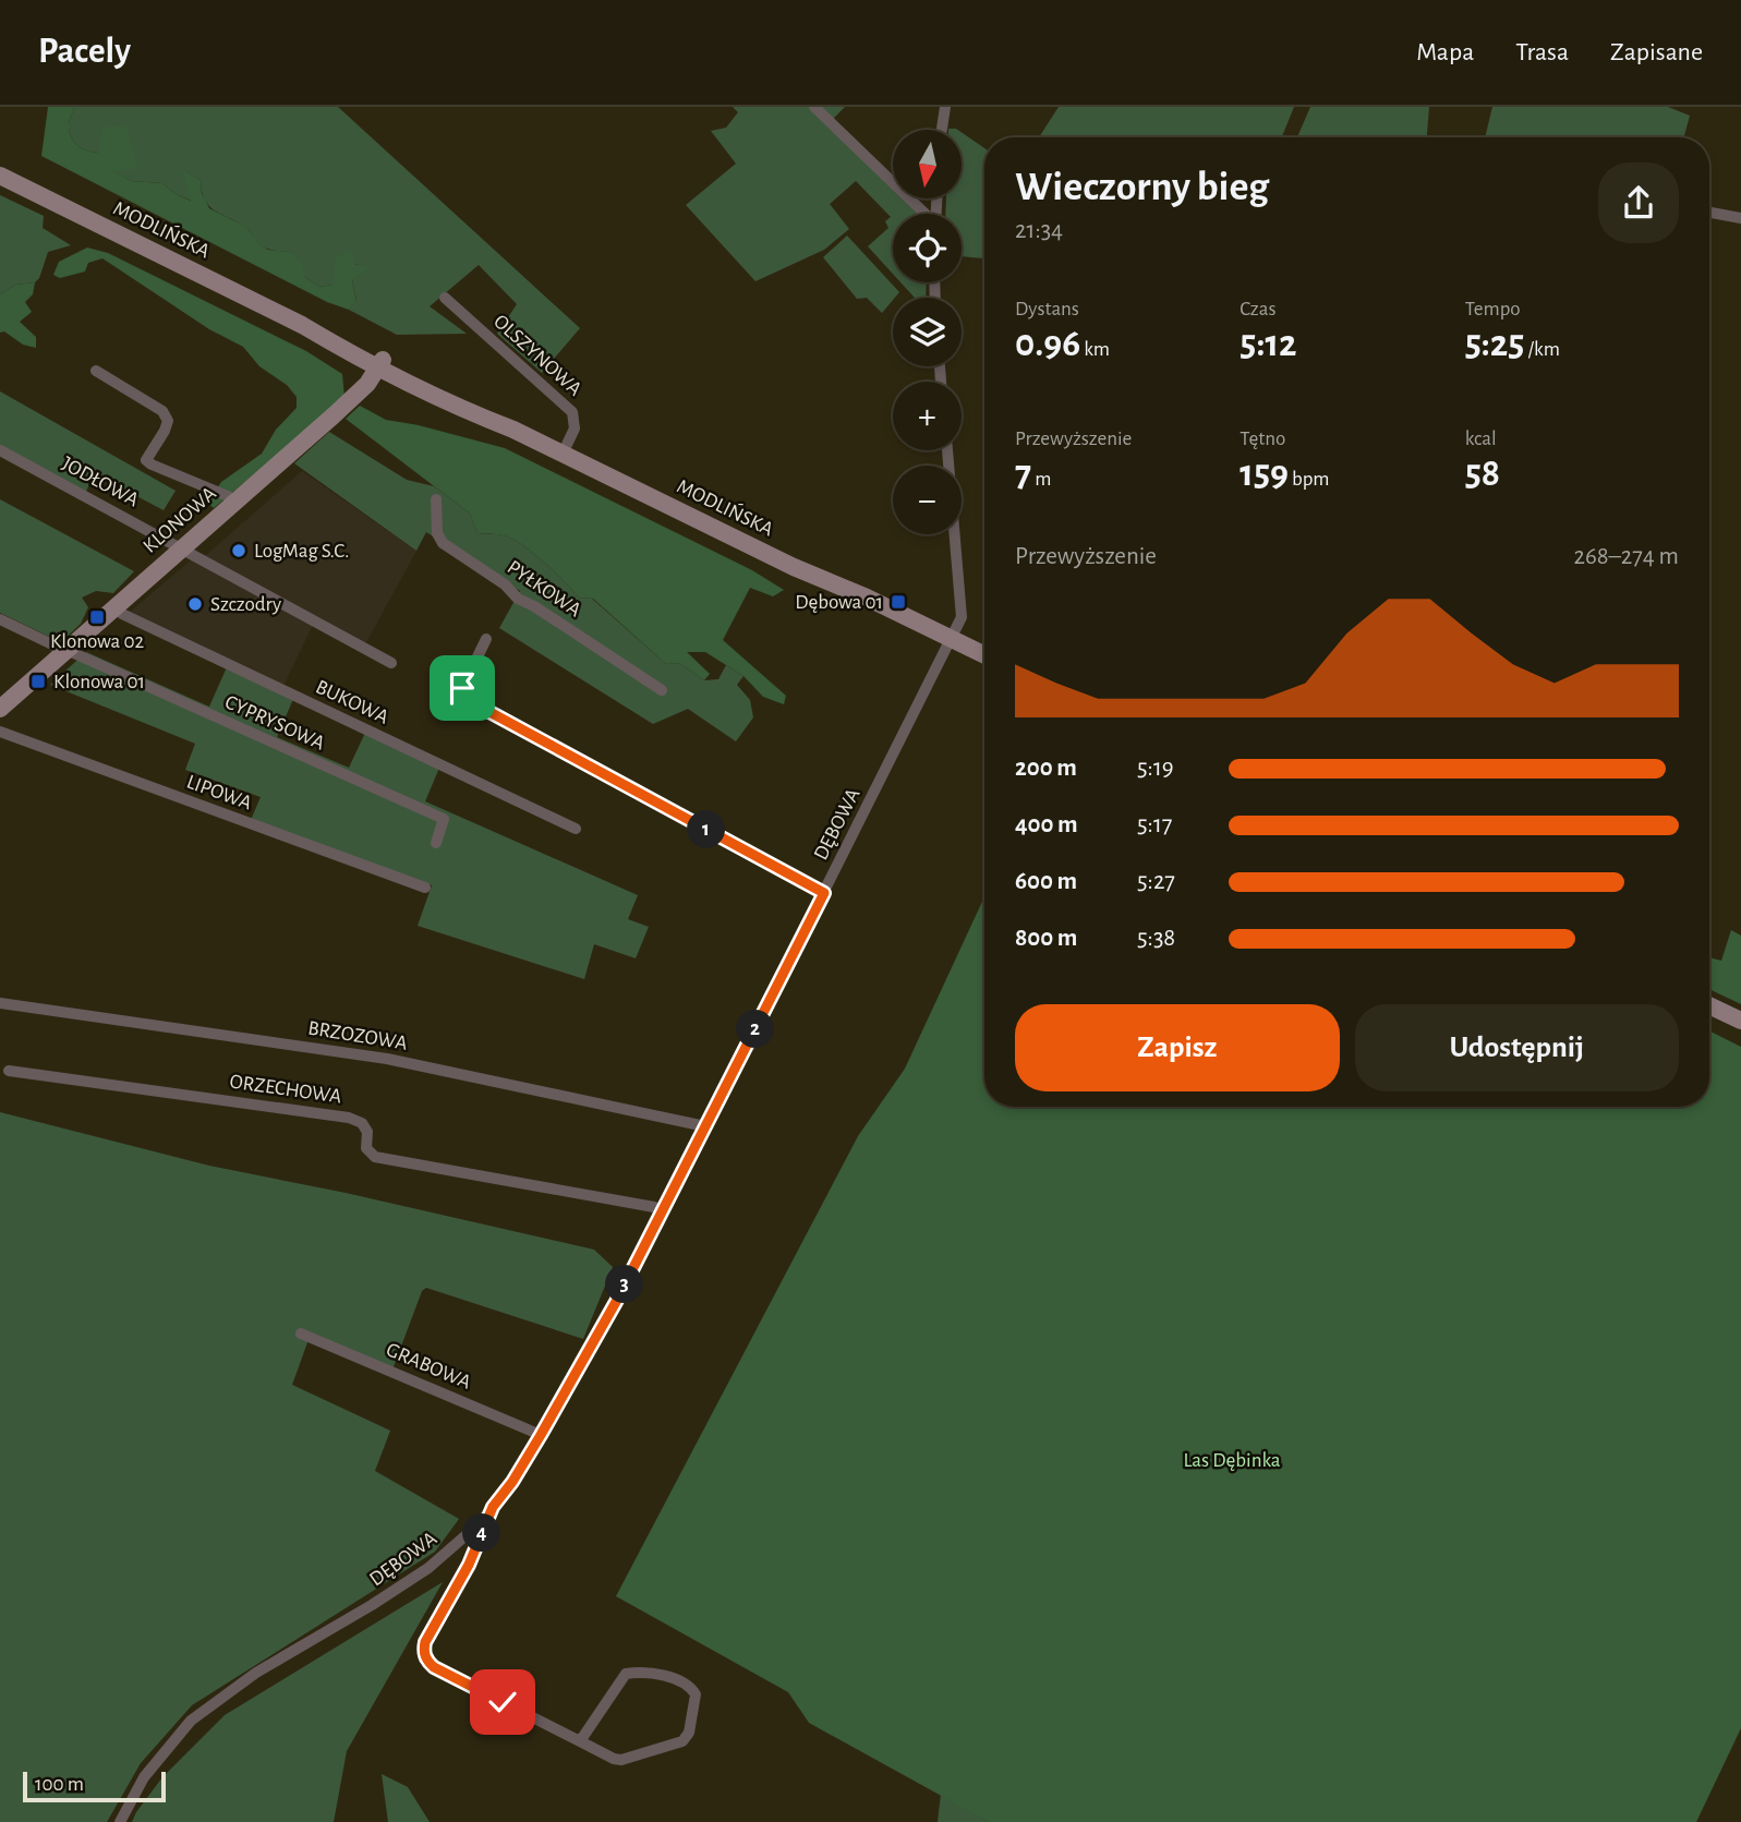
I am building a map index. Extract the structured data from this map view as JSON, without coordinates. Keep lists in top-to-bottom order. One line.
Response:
{"streets":{"main road":["MODLIŃSKA","KLONOWA"],"street":["OLSZYNOWA","JODŁOWA","PYŁKOWA","BUKOWA","CYPRYSOWA","LIPOWA","DĘBOWA","BRZOZOWA","ORZECHOWA","GRABOWA"]},"crossings":[["MODLIŃSKA","OLSZYNOWA"],["MODLIŃSKA","KLONOWA"],["MODLIŃSKA","DĘBOWA"],["JODŁOWA","KLONOWA"],["KLONOWA","BUKOWA"],["KLONOWA","CYPRYSOWA"],["DĘBOWA","BRZOZOWA"],["DĘBOWA","ORZECHOWA"],["DĘBOWA","GRABOWA"]],"parks":["Las Dębinka"],"places":{"other":["LogMag S.C.","Szczodry"],"transit":["Dębowa 01","Klonowa 02","Klonowa 01"]},"scale_bar":"100 m","north":"bottom","page":{"header":"Pacely","nav":["Mapa","Trasa","Zapisane"],"map_buttons":["+","−"],"heading":["Wieczorny bieg","21:34"],"stats":[["Dystans","0.96 km"],["Czas","5:12"],["Tempo","5:25 /km"],["Przewyższenie","7 m"],["Tętno","159 bpm"],["kcal","58"]],"chart":["Przewyższenie","268–274 m"],"list":[{"name":"200 m","note":"5:19"},{"name":"400 m","note":"5:17"},{"name":"600 m","note":"5:27"},{"name":"800 m","note":"5:38"}],"pins":["1","2","3","4"],"buttons":["Zapisz","Udostępnij"],"scale":"100 m"}}
